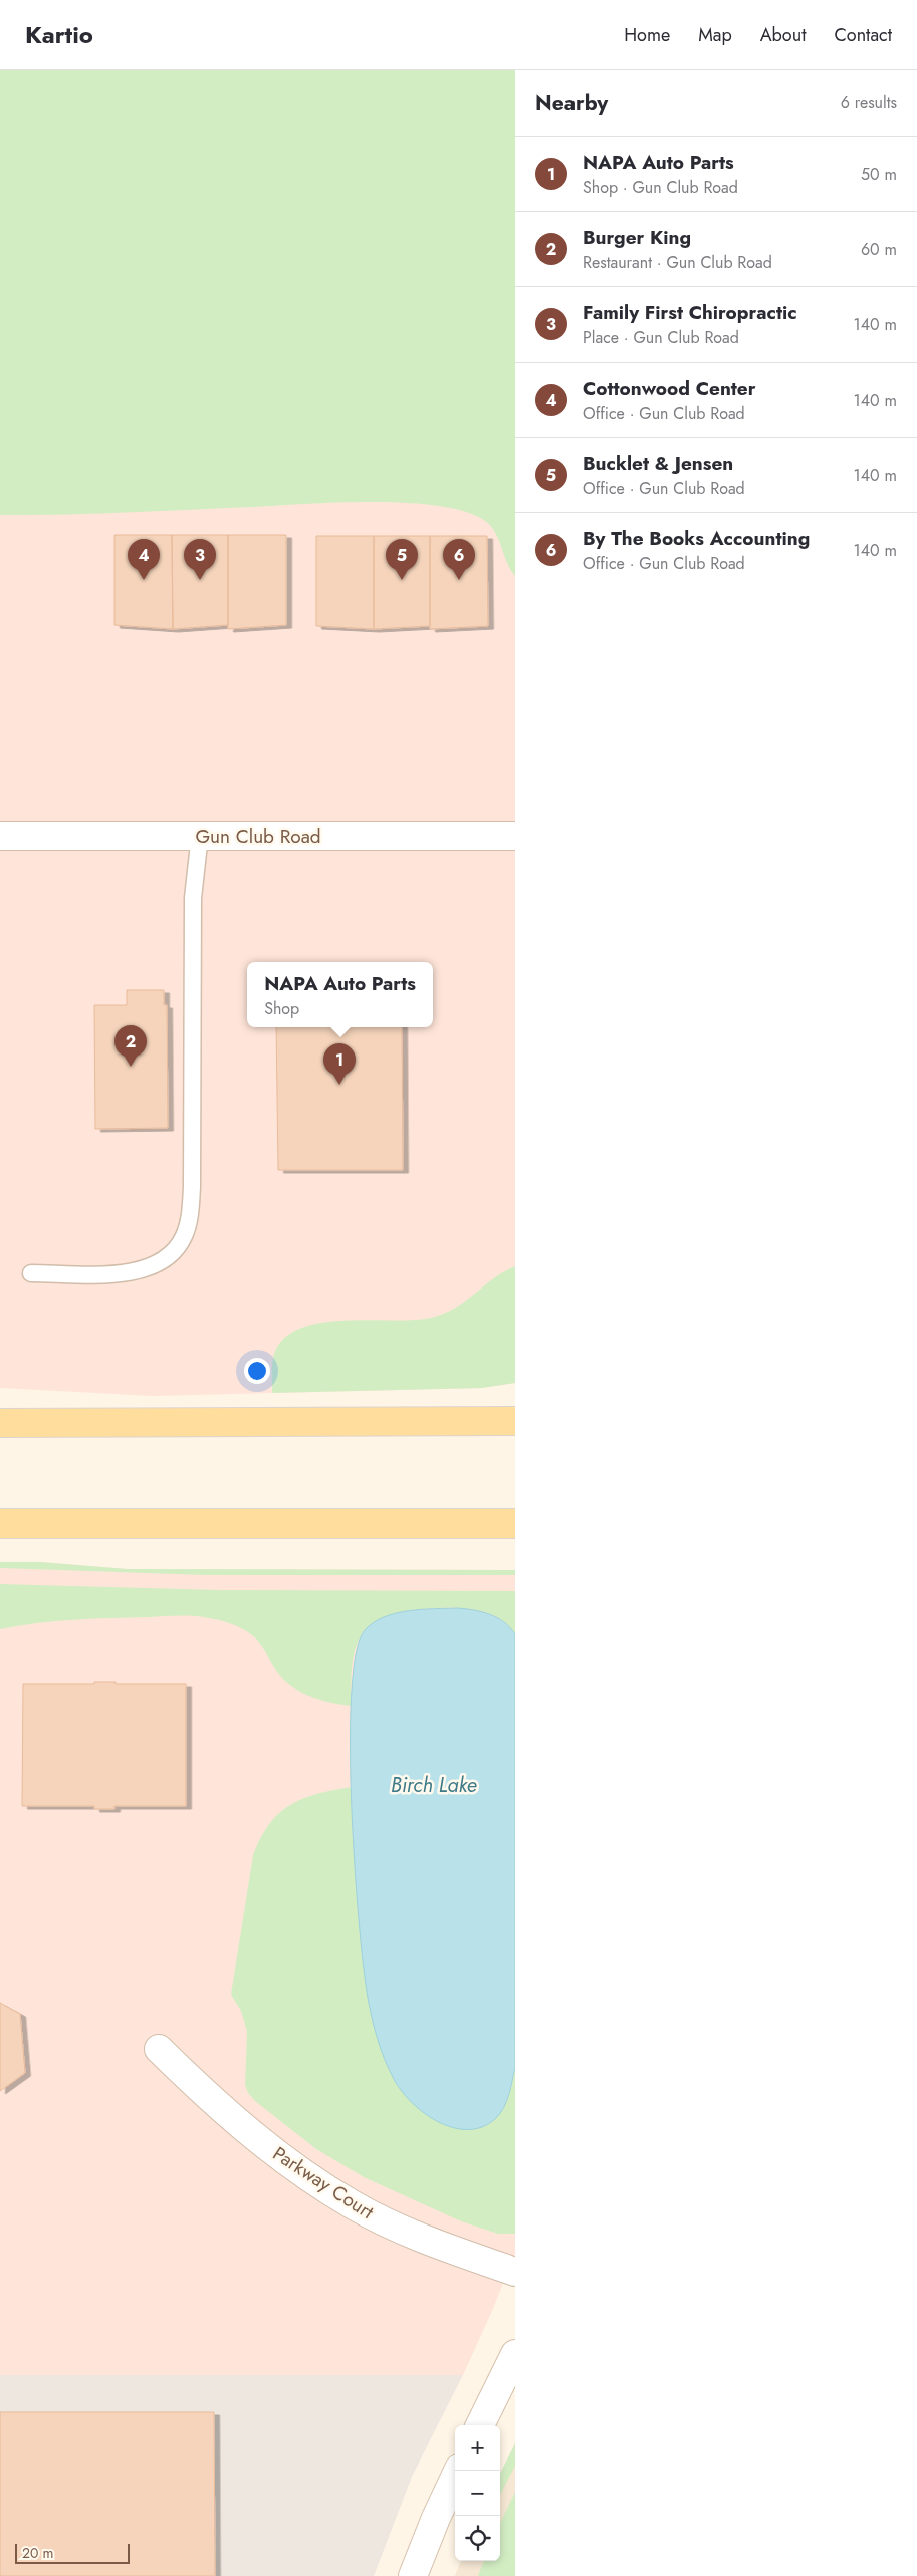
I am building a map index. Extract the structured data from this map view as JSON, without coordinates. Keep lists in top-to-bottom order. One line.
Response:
{"streets":{"street":["Gun Club Road","Parkway Court"]},"water":["Birch Lake"],"scale_bar":"20 m","page":{"header":"Kartio","nav":["Home","Map","About","Contact"],"heading":["Nearby","6 results"],"list":[{"mark":"1","name":"NAPA Auto Parts","note":"Shop · Gun Club Road","value":"50 m"},{"mark":"2","name":"Burger King","note":"Restaurant · Gun Club Road","value":"60 m"},{"mark":"3","name":"Family First Chiropractic","note":"Place · Gun Club Road","value":"140 m"},{"mark":"4","name":"Cottonwood Center","note":"Office · Gun Club Road","value":"140 m"},{"mark":"5","name":"Bucklet & Jensen","note":"Office · Gun Club Road","value":"140 m"},{"mark":"6","name":"By The Books Accounting","note":"Office · Gun Club Road","value":"140 m"}],"pins":["3","4","5","6","2","1"],"popup":["NAPA Auto Parts","Shop"],"map_buttons":["+","−"],"scale":"20 m"}}
